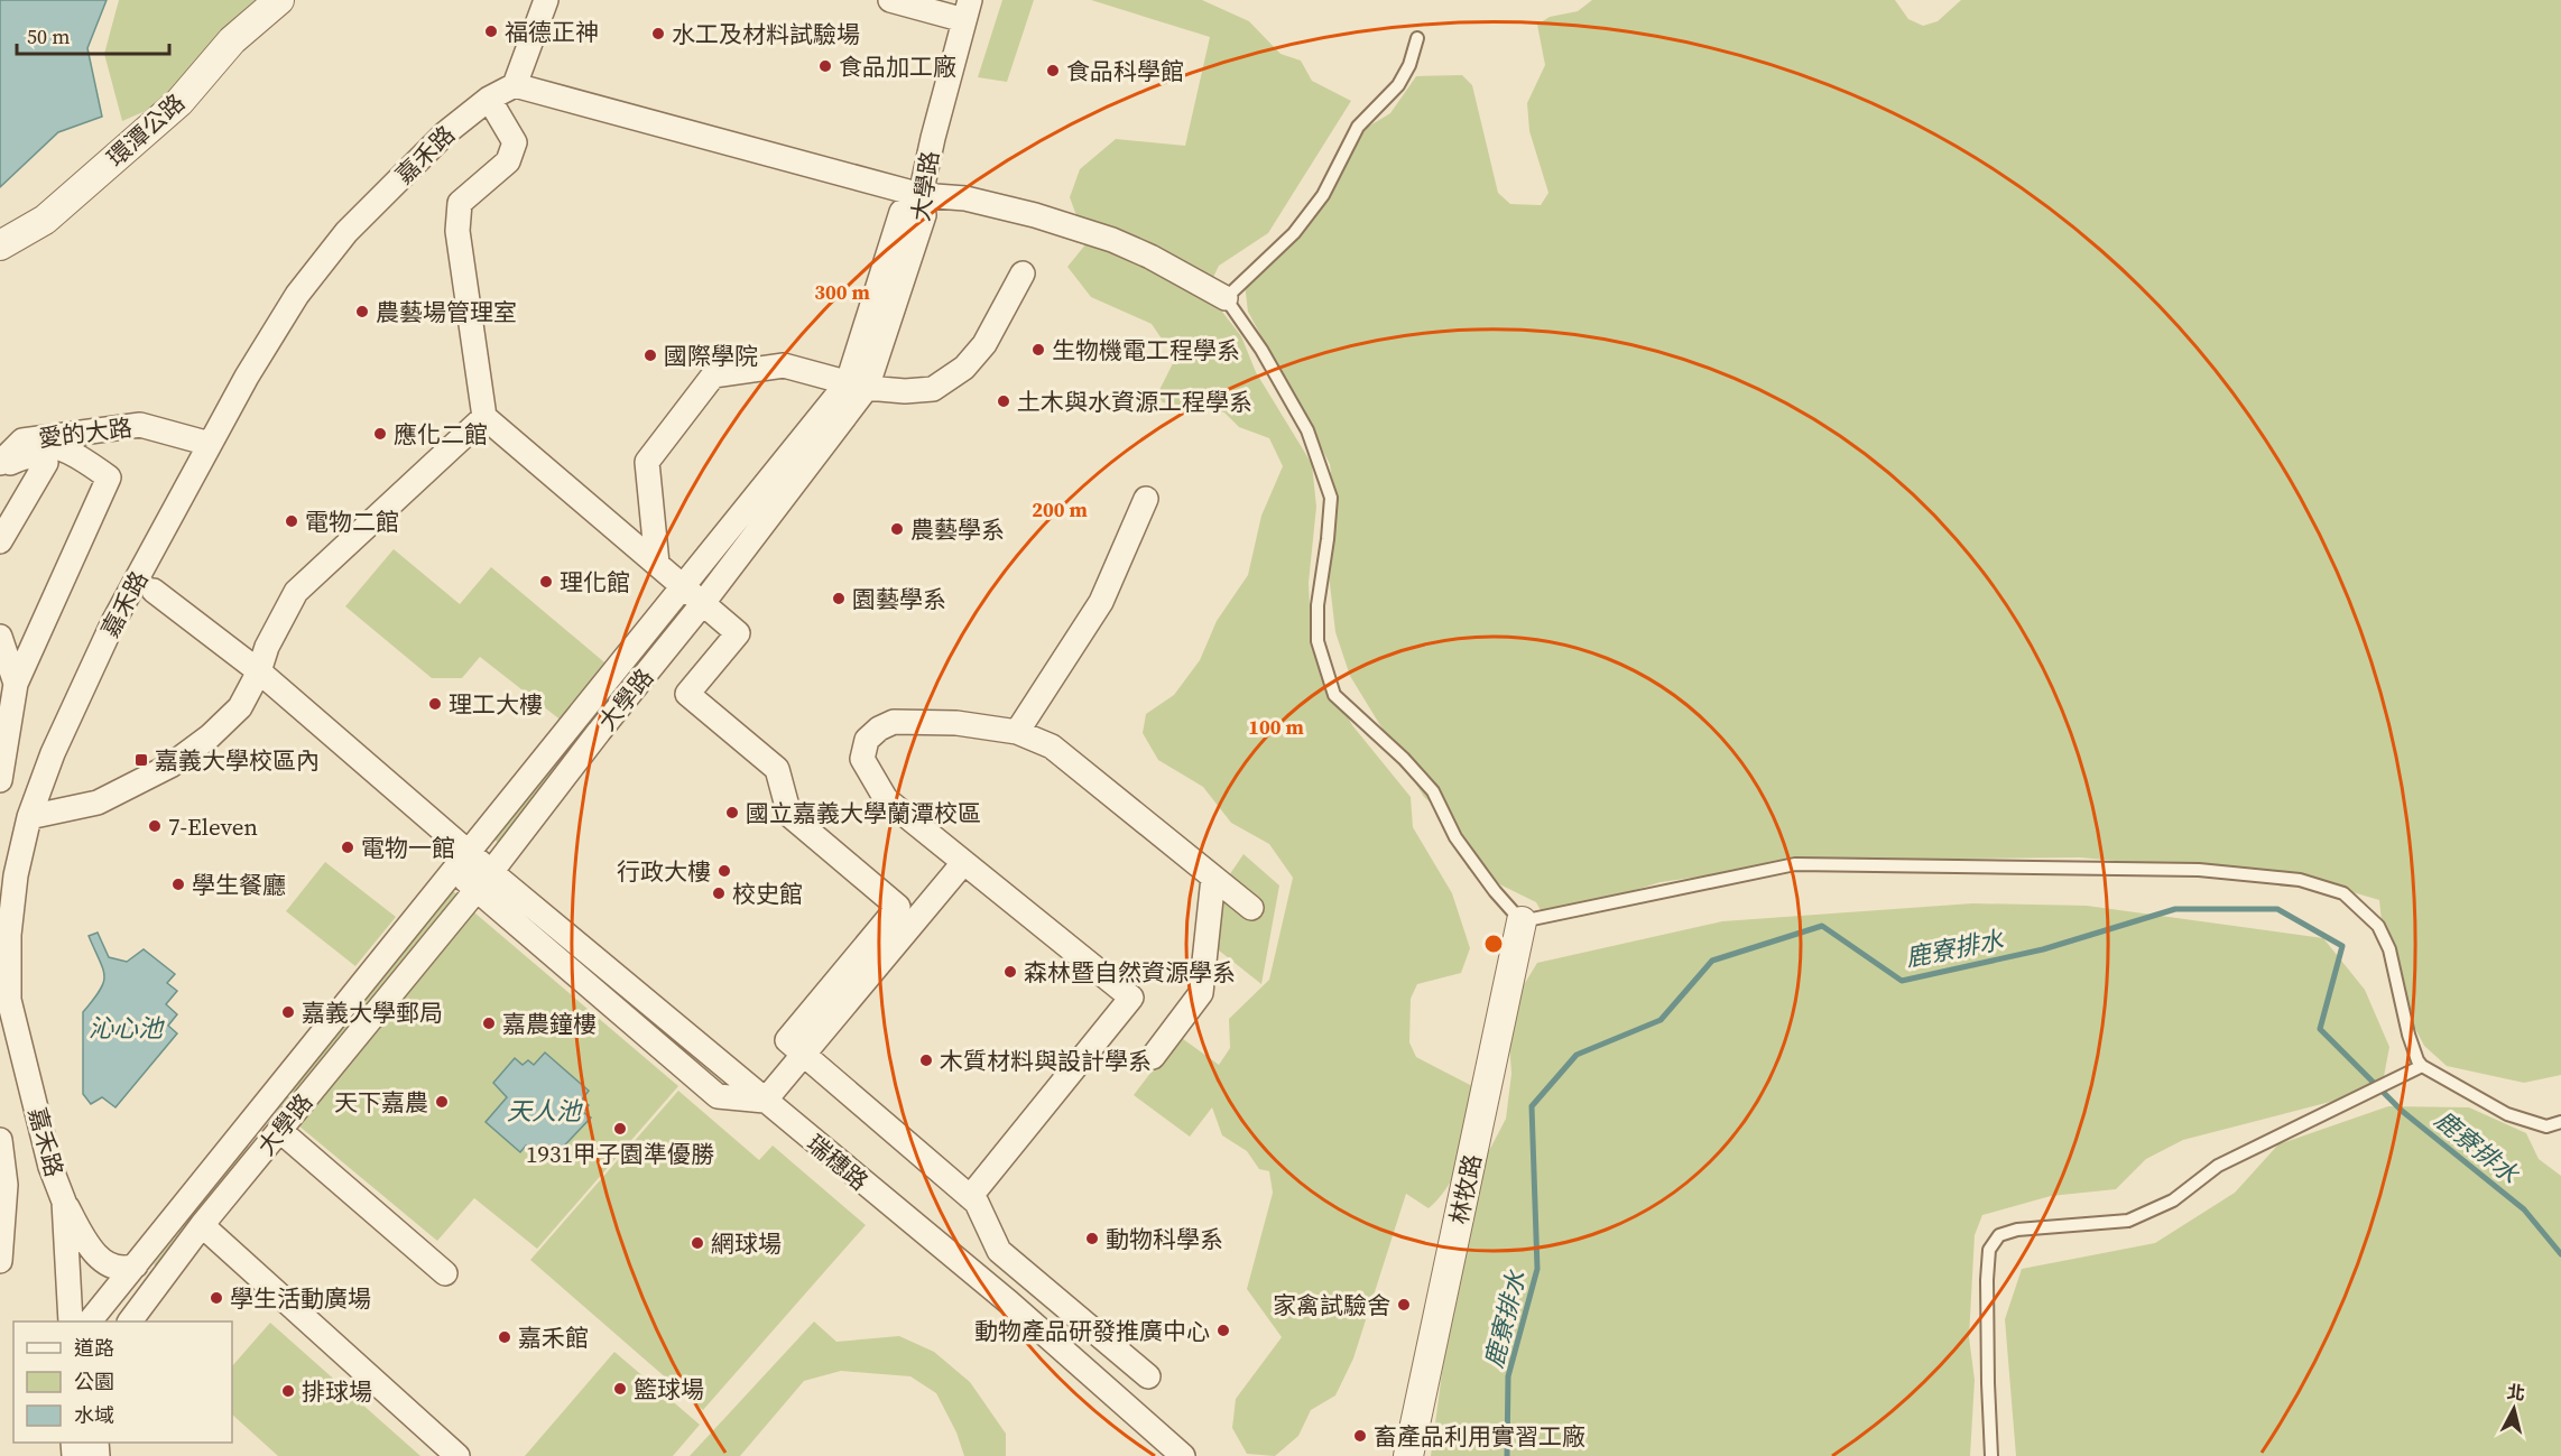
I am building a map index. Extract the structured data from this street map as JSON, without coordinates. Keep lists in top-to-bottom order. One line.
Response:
{"streets":{"street":["環潭公路","嘉禾路","大學路","愛的大路","瑞穗路","林牧路"]},"crossings":[["嘉禾路","愛的大路"],["大學路","瑞穗路"]],"water":["鹿寮排水","沁心池","天人池"],"places":{"other":["福德正神","水工及材料試驗場","食品加工廠","食品科學館","農藝場管理室","生物機電工程學系","國際學院","土木與水資源工程學系","應化二館","電物二館","農藝學系","理化館","園藝學系","理工大樓","國立嘉義大學蘭潭校區","7-Eleven","電物一館","行政大樓","學生餐廳","校史館","森林暨自然資源學系","嘉義大學郵局","嘉農鐘樓","木質材料與設計學系","天下嘉農","1931甲子園準優勝","動物科學系","網球場","學生活動廣場","家禽試驗舍","動物產品研發推廣中心","嘉禾館","籃球場","排球場","畜產品利用實習工廠"],"transit":["嘉義大學校區內"]},"legend":["道路","公園","水域"],"scale_bar":"50 m","north":"top","rings":["300 m","200 m","100 m"]}
